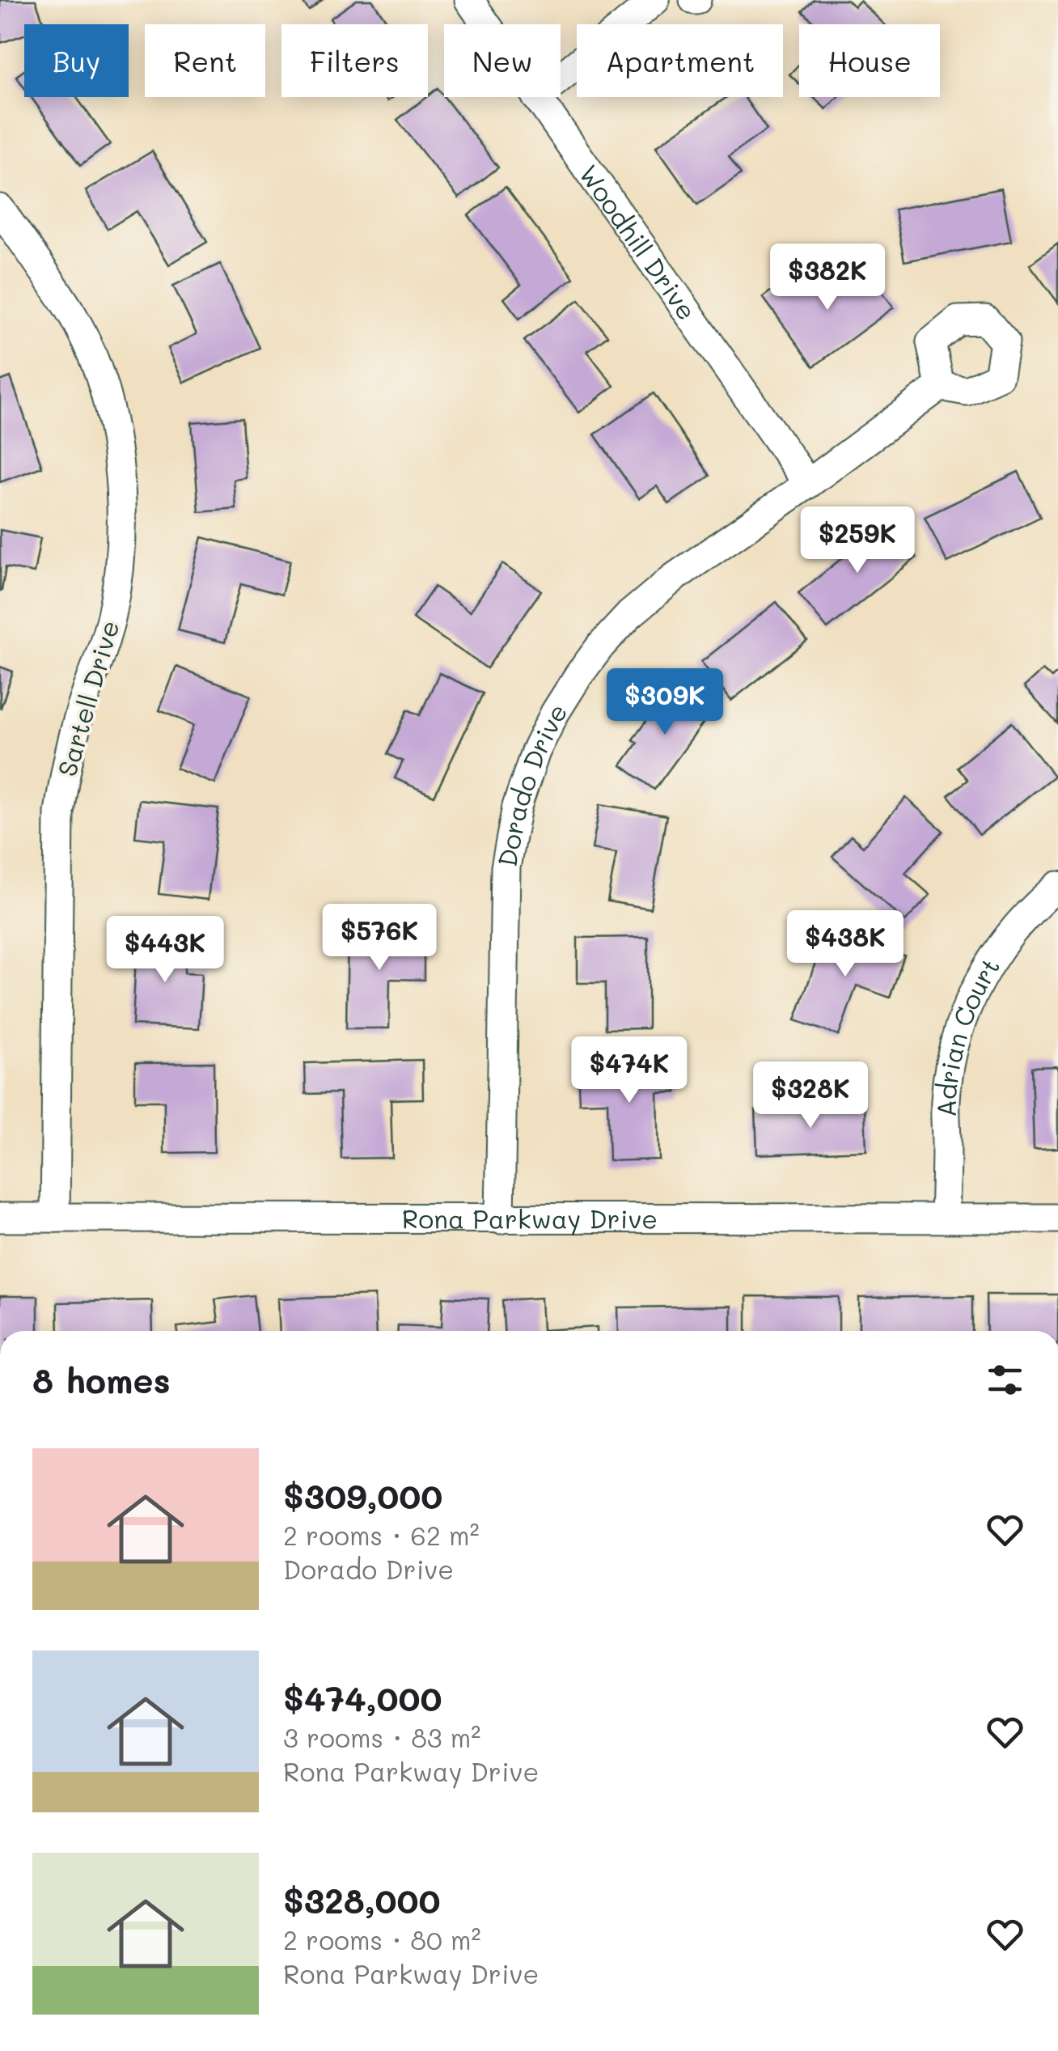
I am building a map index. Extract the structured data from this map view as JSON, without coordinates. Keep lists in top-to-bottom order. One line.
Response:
{"streets":{"street":["Woodhill Drive","Sartell Drive","Dorado Drive","Adrian Court","Rona Parkway Drive"]},"crossings":[["Woodhill Drive","Dorado Drive"],["Sartell Drive","Rona Parkway Drive"],["Dorado Drive","Rona Parkway Drive"],["Adrian Court","Rona Parkway Drive"]],"page":{"chip":["Buy","Rent","Filters","New","Apartment","House"],"price":["$382K","$259K","$309K","$576K","$438K","$443K","$474K","$328K"],"heading":"8 homes","list":[{"name":"$309,000","note":"2 rooms · 62 m² · Dorado Drive"},{"name":"$474,000","note":"3 rooms · 83 m² · Rona Parkway Drive"},{"name":"$328,000","note":"2 rooms · 80 m² · Rona Parkway Drive"}]}}
